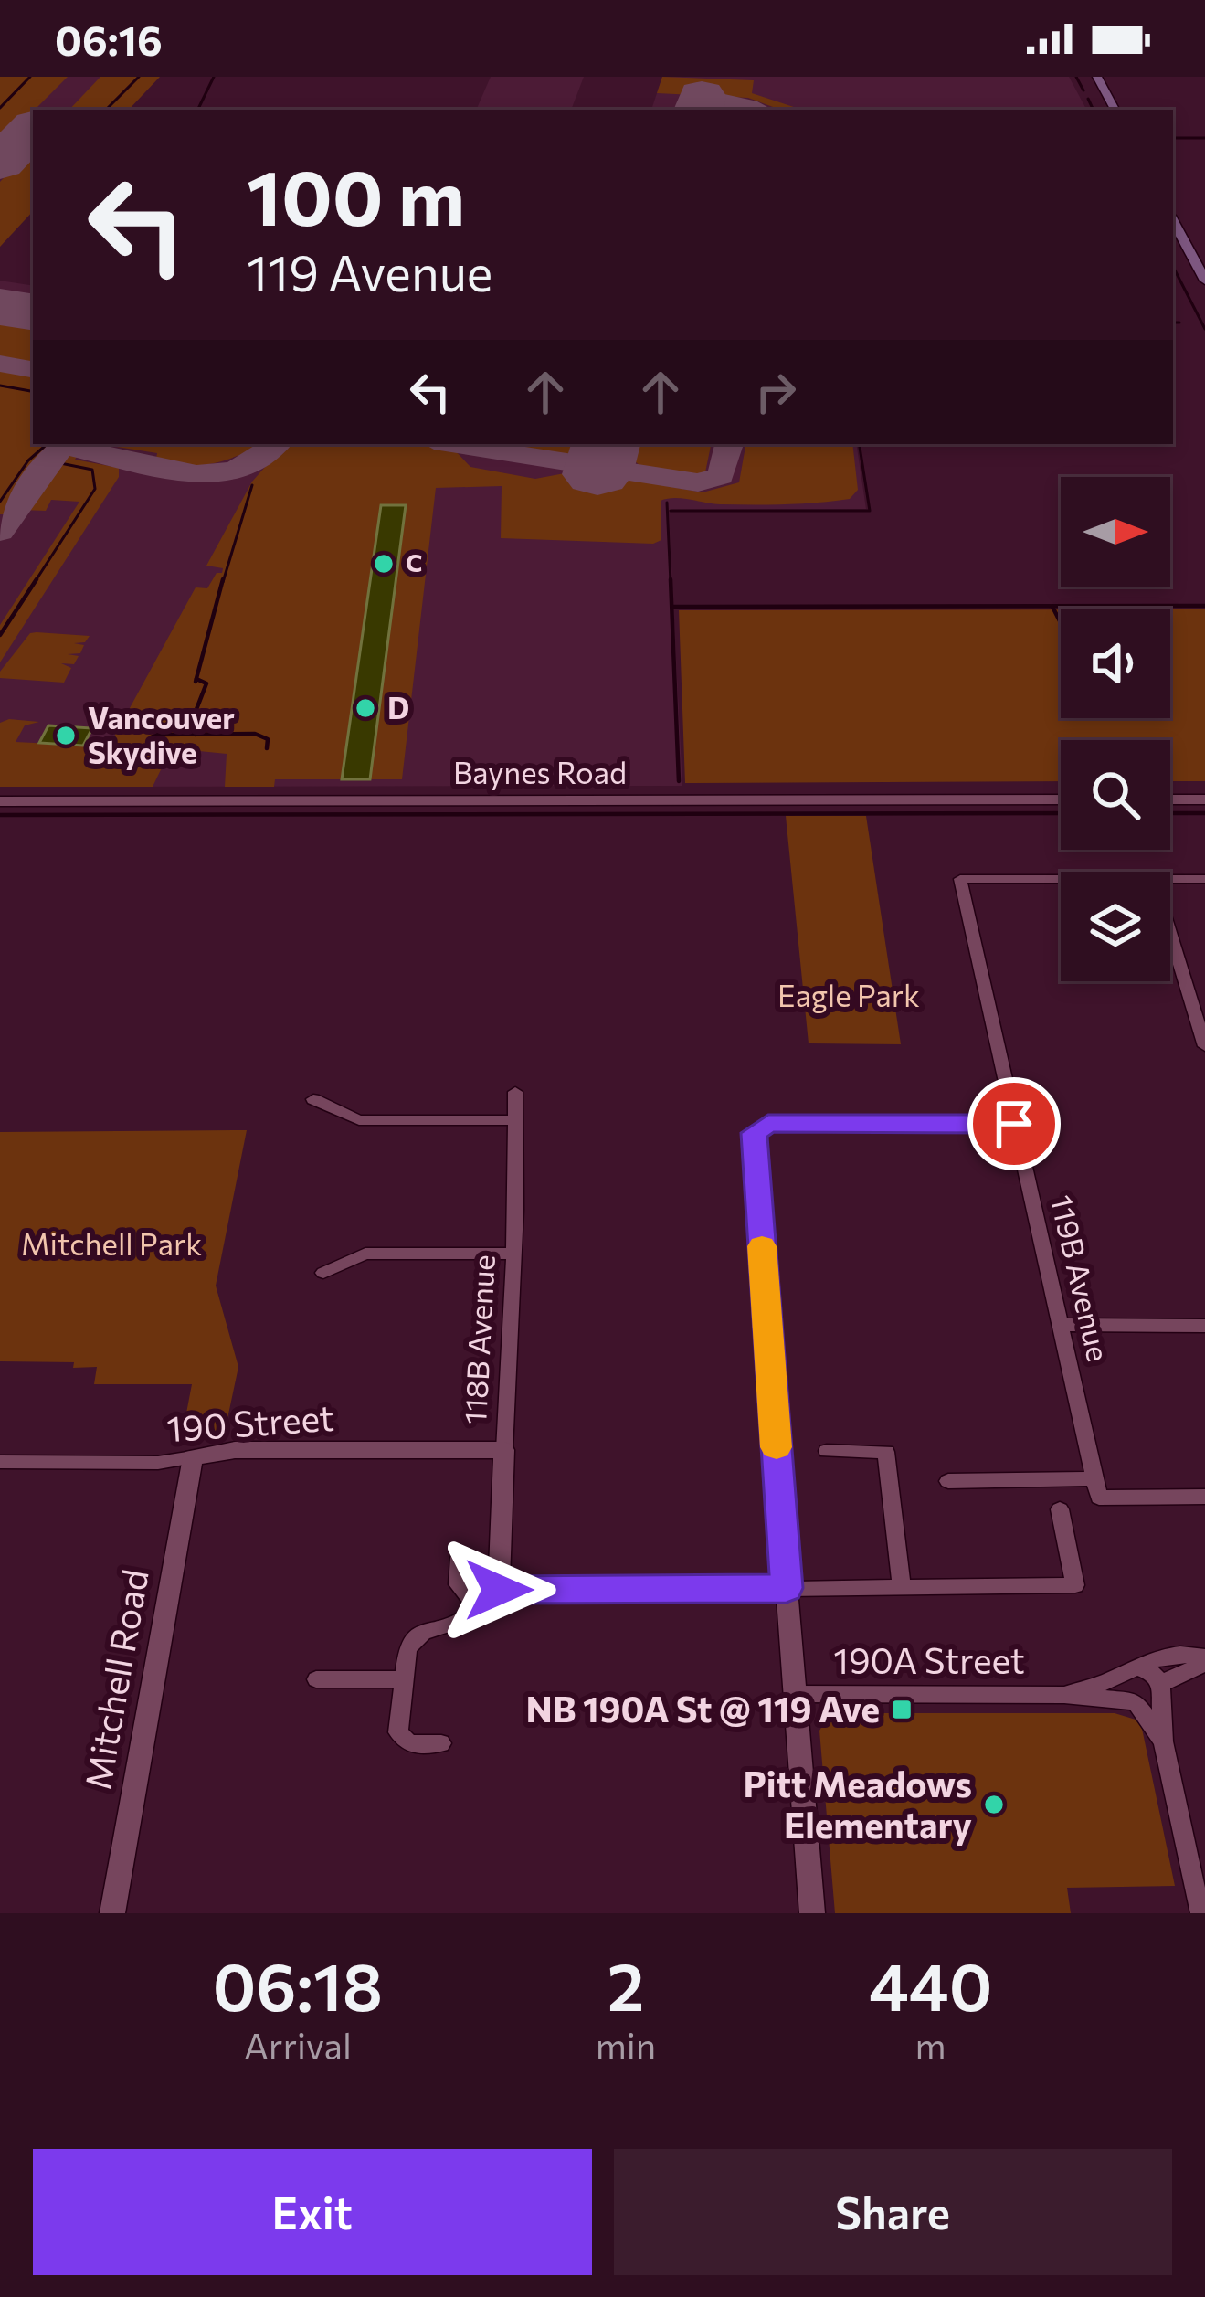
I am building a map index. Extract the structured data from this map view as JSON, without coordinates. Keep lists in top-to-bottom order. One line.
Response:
{"streets":{"street":["Baynes Road","119B Avenue","118B Avenue","190 Street","190A Street","Mitchell Road"]},"crossings":[["118B Avenue","190 Street"],["190 Street","Mitchell Road"]],"parks":["Eagle Park","Mitchell Park"],"places":{"other":["C","D","Vancouver Skydive","Pitt Meadows Elementary"],"transit":["NB 190A St @ 119 Ave"]},"north":"right","page":{"status":"06:16","turn":["100 m","119 Avenue"],"eta":["06:18","Arrival","2","min","440","m"],"buttons":["Exit","Share"]}}
